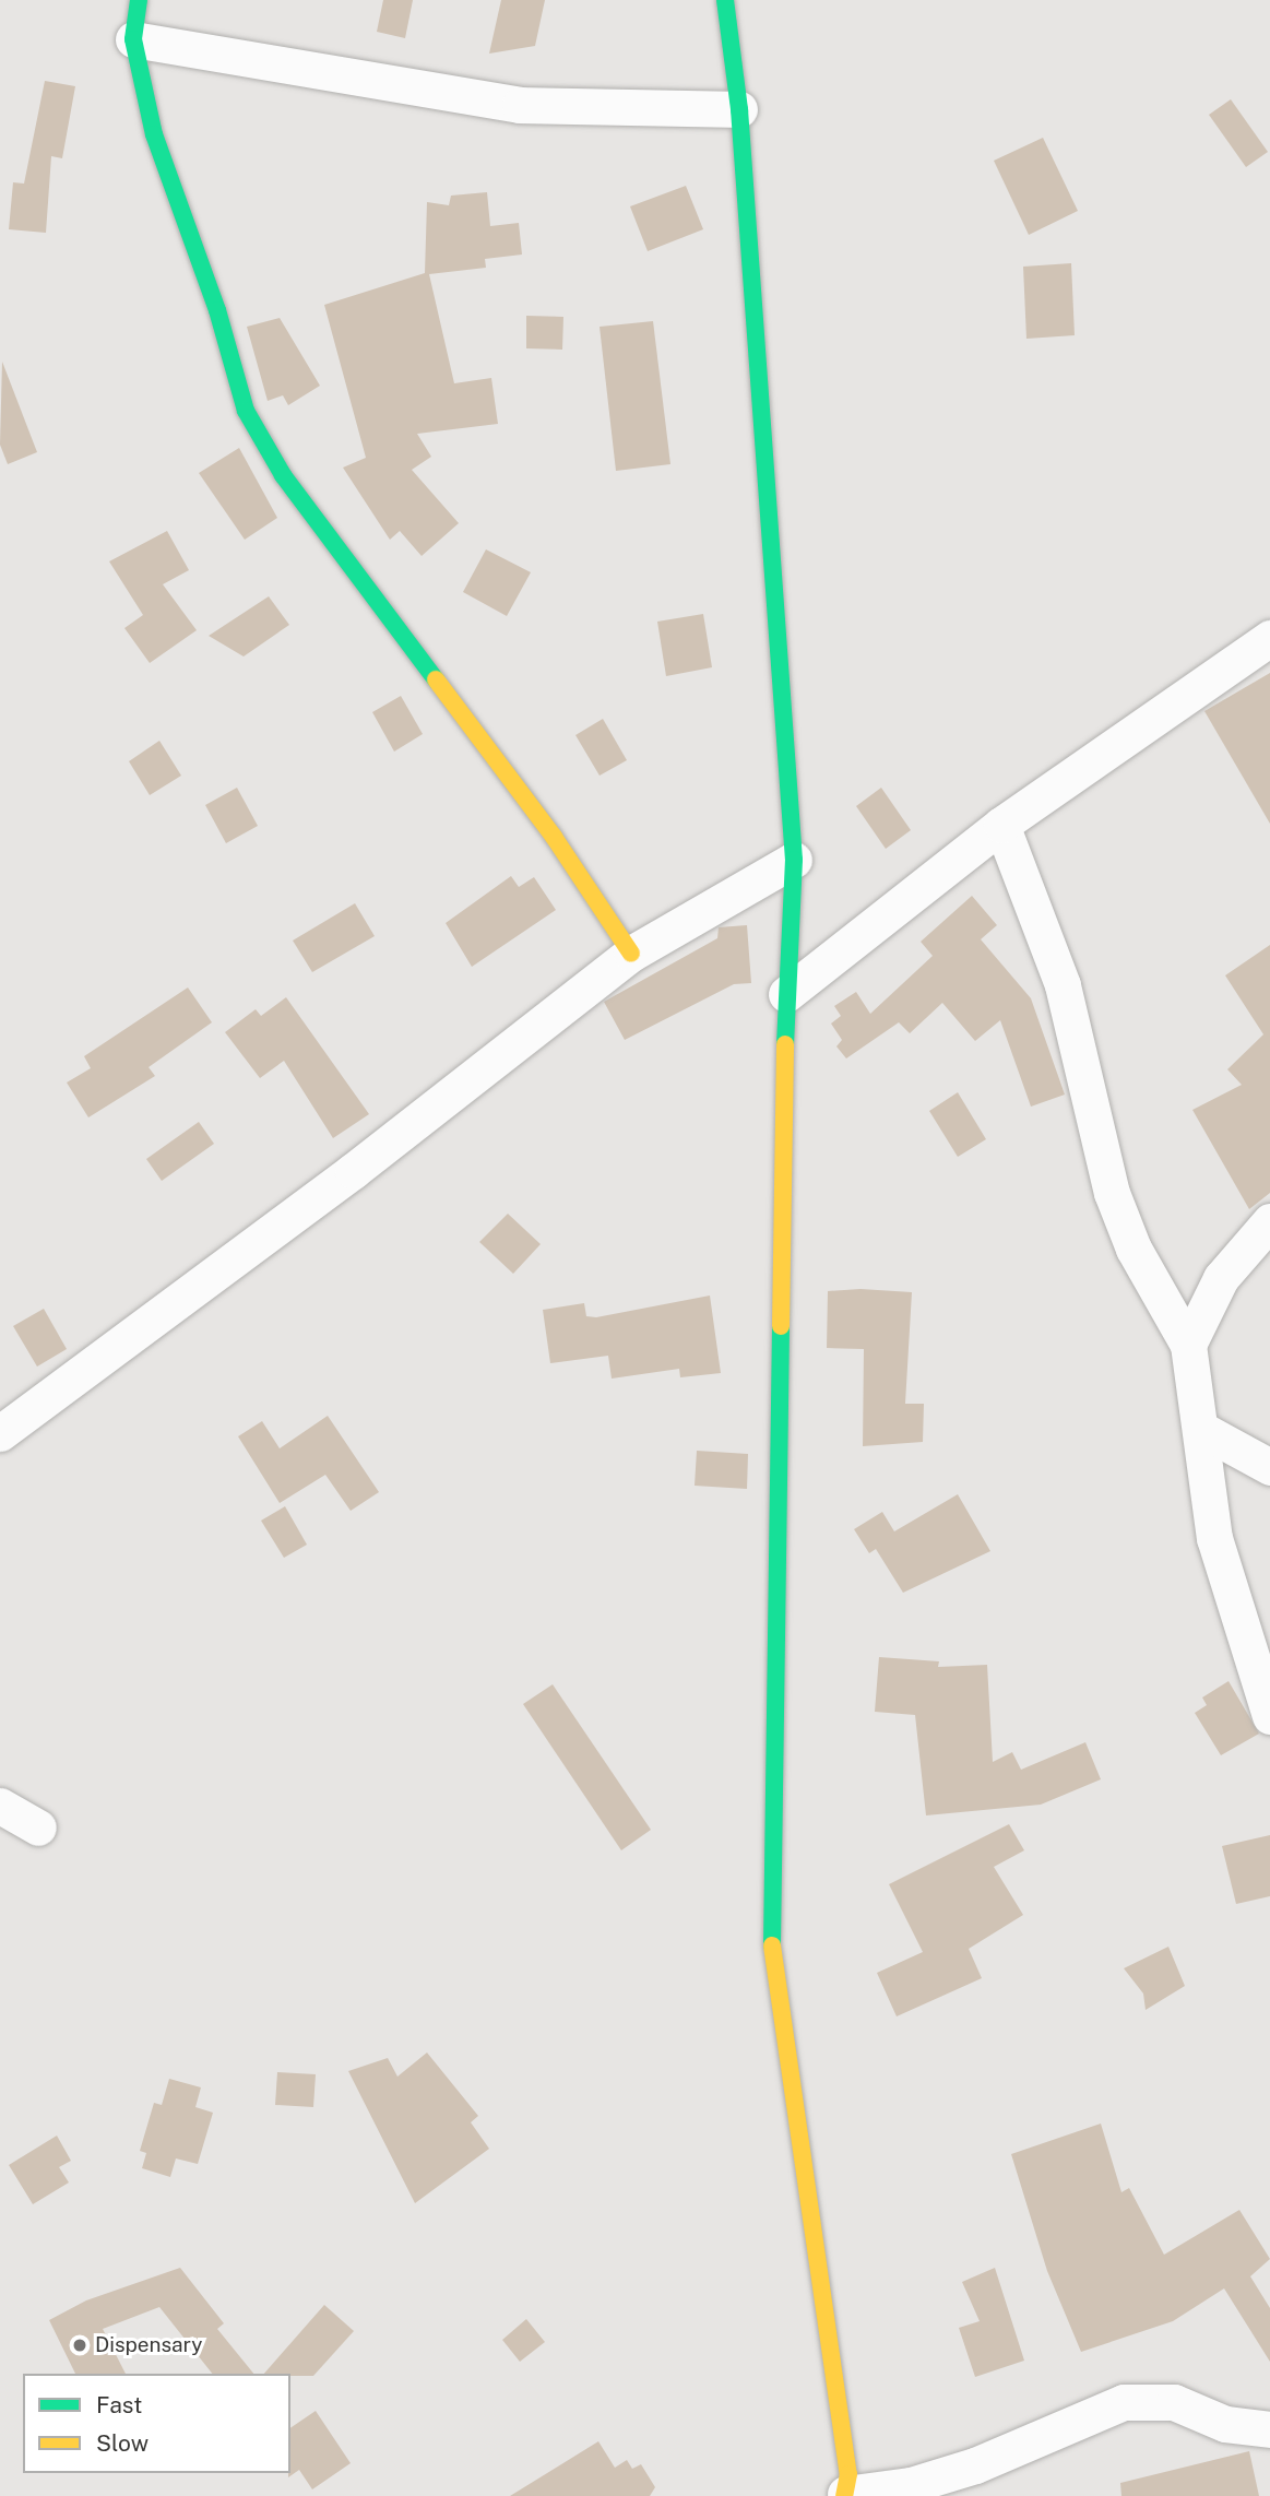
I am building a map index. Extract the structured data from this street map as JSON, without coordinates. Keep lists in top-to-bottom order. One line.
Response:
{"places":["Dispensary"],"legend":["Fast","Slow"]}
